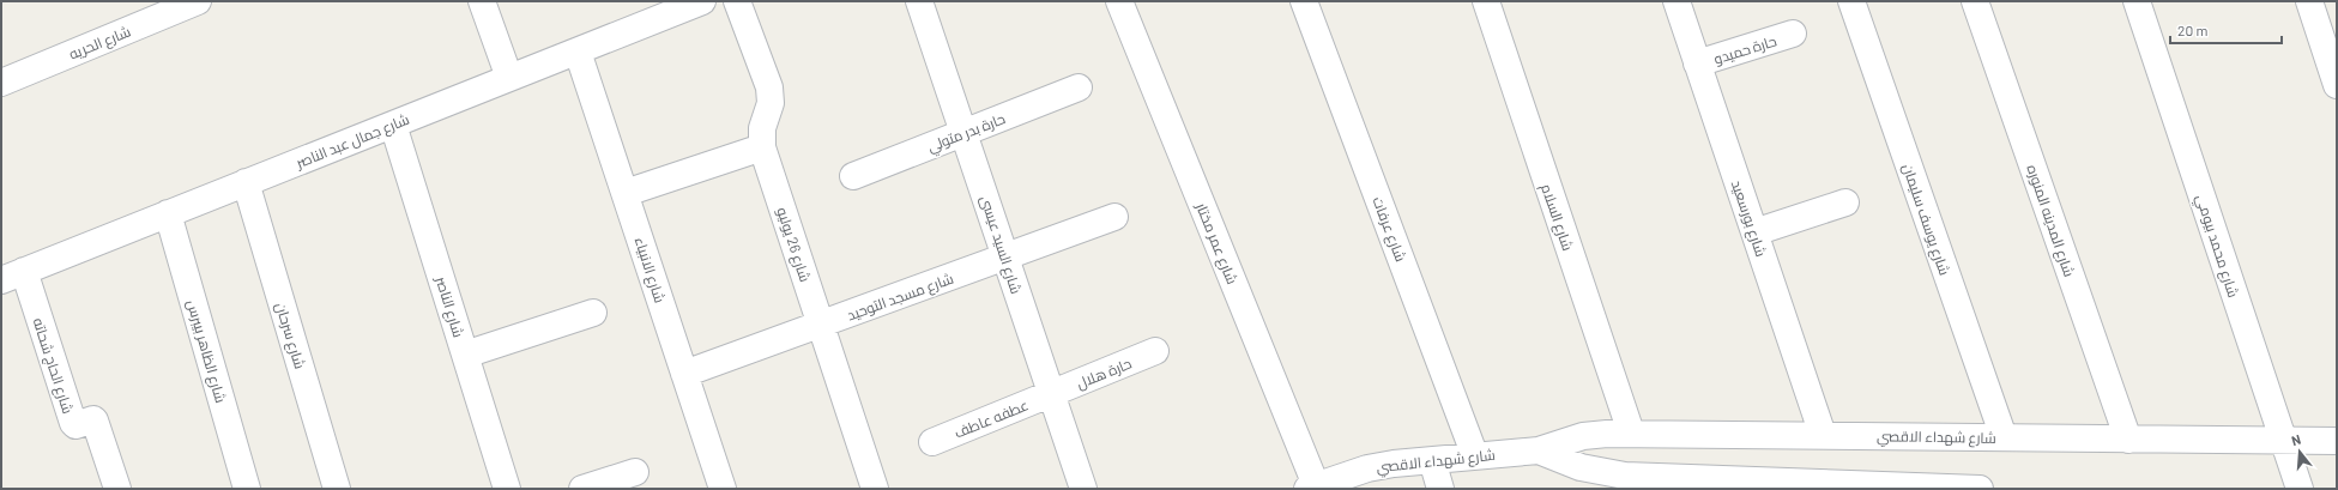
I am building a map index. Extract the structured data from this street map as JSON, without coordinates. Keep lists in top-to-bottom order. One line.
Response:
{"streets":{"street":["شارع الحريه","حارة حميدو","حارة بدر متولي","شارع جمال عبد الناصر","شارع السلام","شارع بورسعيد","شارع يوسف سليمان","شارع المدينه المنوره","شارع عرفات","شارع عمر مختار","شارع 26 يوليو","شارع السيد عيسى","شارع محمد بيومي","شارع الانبياء","شارع مسجد التوحيد","شارع الناصر","شارع سرحان","شارع الظاهر بيبرس","شارع الحاج شحاته","حارة هلال","عطفه عاطف","شارع شهداء الاقصي"]},"crossings":[["حارة حميدو","شارع بورسعيد"],["حارة بدر متولي","شارع السيد عيسى"],["شارع جمال عبد الناصر","شارع الانبياء"],["شارع جمال عبد الناصر","شارع الناصر"],["شارع جمال عبد الناصر","شارع سرحان"],["شارع جمال عبد الناصر","شارع الظاهر بيبرس"],["شارع جمال عبد الناصر","شارع الحاج شحاته"],["شارع السلام","شارع شهداء الاقصي"],["شارع بورسعيد","شارع شهداء الاقصي"],["شارع يوسف سليمان","شارع شهداء الاقصي"],["شارع المدينه المنوره","شارع شهداء الاقصي"],["شارع عرفات","شارع شهداء الاقصي"],["شارع عمر مختار","شارع شهداء الاقصي"],["شارع 26 يوليو","شارع مسجد التوحيد"],["شارع السيد عيسى","شارع مسجد التوحيد"],["شارع السيد عيسى","حارة هلال"],["شارع السيد عيسى","عطفه عاطف"],["شارع محمد بيومي","شارع شهداء الاقصي"],["شارع الانبياء","شارع مسجد التوحيد"],["حارة هلال","عطفه عاطف"]],"scale_bar":"20 m","north":"top"}
